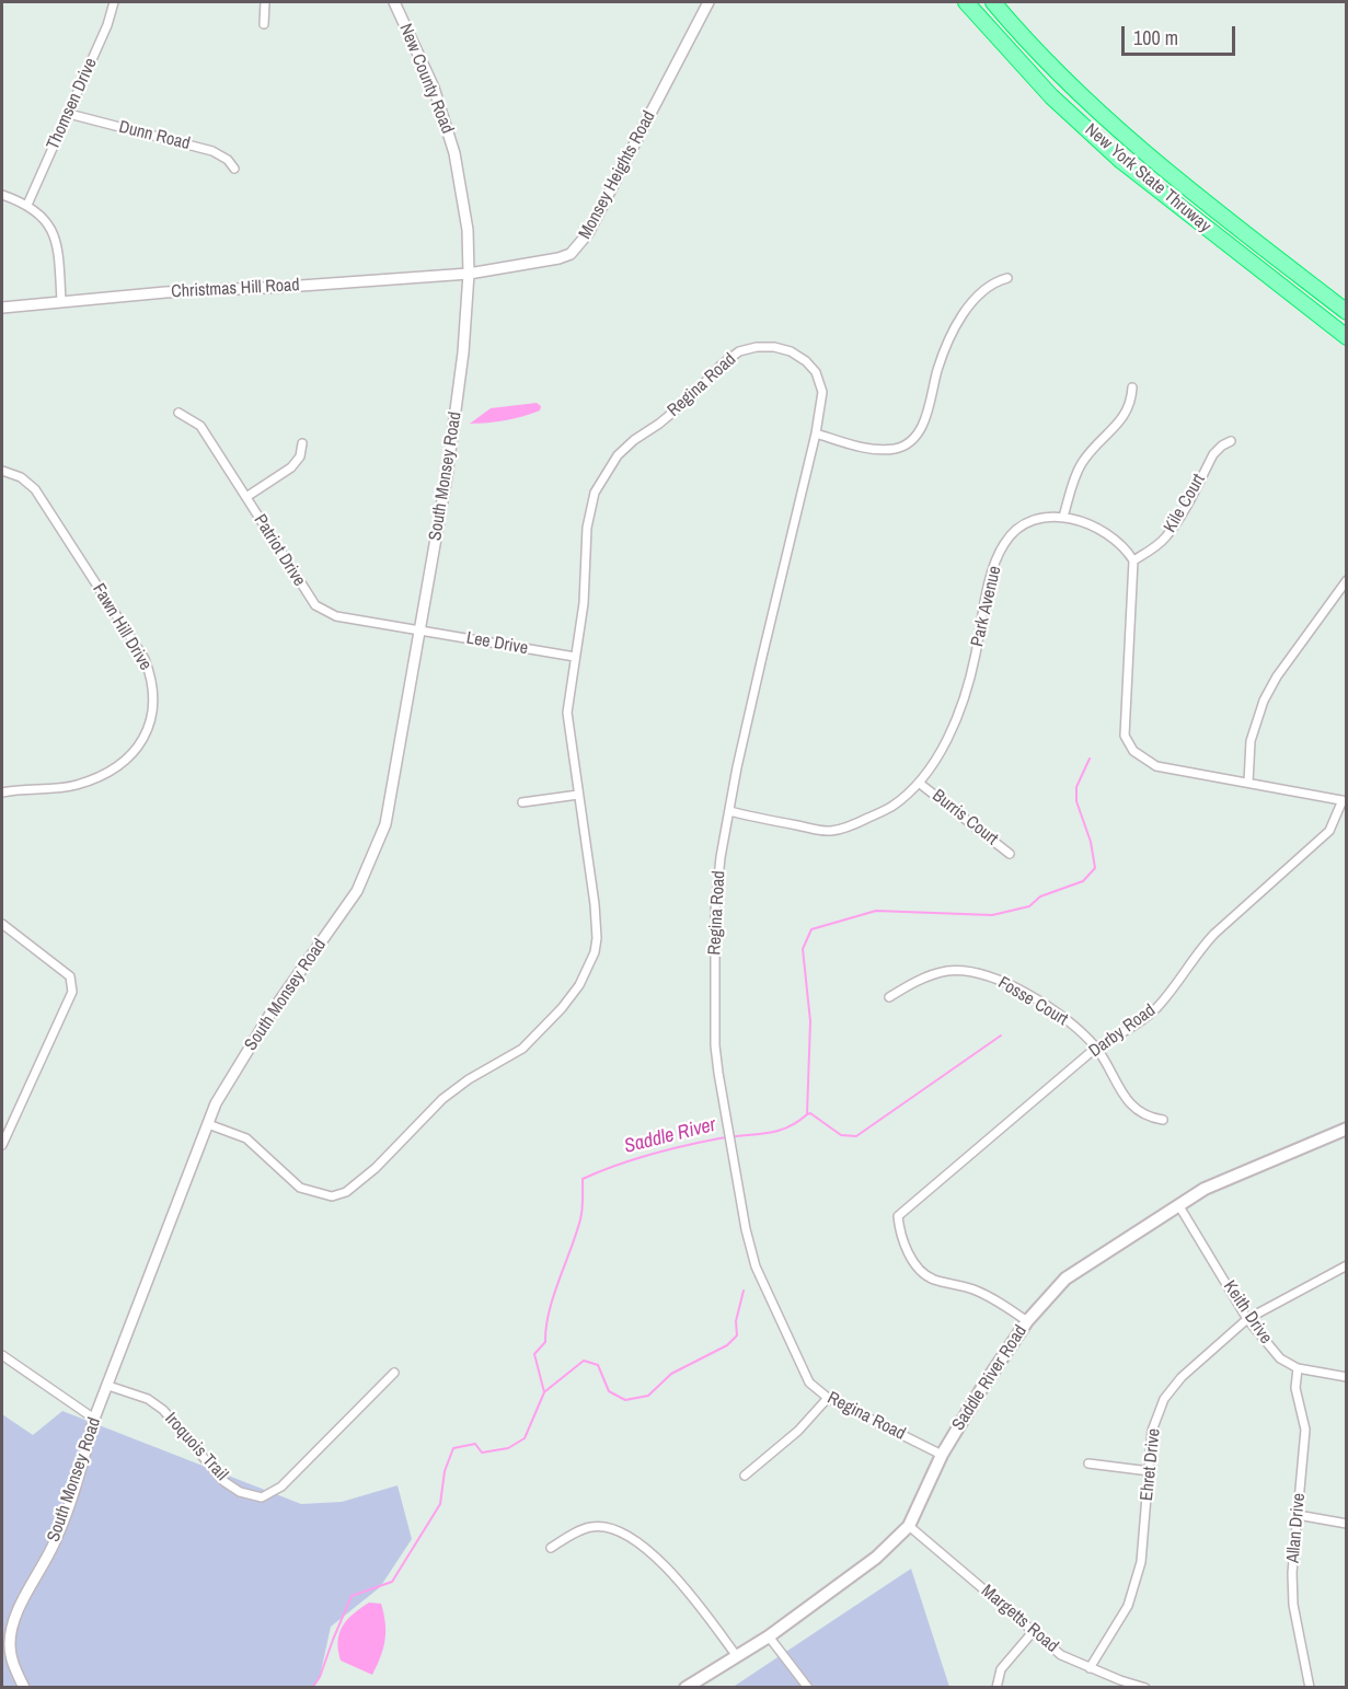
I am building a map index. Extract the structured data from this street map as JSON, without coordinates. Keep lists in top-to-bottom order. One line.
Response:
{"streets":{"highway":["New York State Thruway"],"main road":["Saddle River Road"],"street":["New County Road","Thomsen Drive","Dunn Road","Monsey Heights Road","Christmas Hill Road","Regina Road","South Monsey Road","Kile Court","Patriot Drive","Park Avenue","Fawn Hill Drive","Lee Drive","Burris Court","Fosse Court","Darby Road","Keith Drive","Iroquois Trail","Ehret Drive","Allan Drive","Margetts Road"]},"crossings":[["New County Road","Monsey Heights Road"],["New County Road","Christmas Hill Road"],["New County Road","South Monsey Road"],["Thomsen Drive","Dunn Road"],["Monsey Heights Road","Christmas Hill Road"],["Monsey Heights Road","South Monsey Road"],["Christmas Hill Road","South Monsey Road"],["Regina Road","South Monsey Road"],["Regina Road","Park Avenue"],["Regina Road","Lee Drive"],["Regina Road","Saddle River Road"],["South Monsey Road","Patriot Drive"],["South Monsey Road","Lee Drive"],["South Monsey Road","Iroquois Trail"],["Kile Court","Park Avenue"],["Patriot Drive","Lee Drive"],["Park Avenue","Burris Court"],["Fosse Court","Darby Road"],["Darby Road","Saddle River Road"],["Keith Drive","Saddle River Road"],["Keith Drive","Ehret Drive"],["Keith Drive","Allan Drive"],["Saddle River Road","Margetts Road"],["Ehret Drive","Margetts Road"]],"water":["Saddle River"],"scale_bar":"100 m"}
